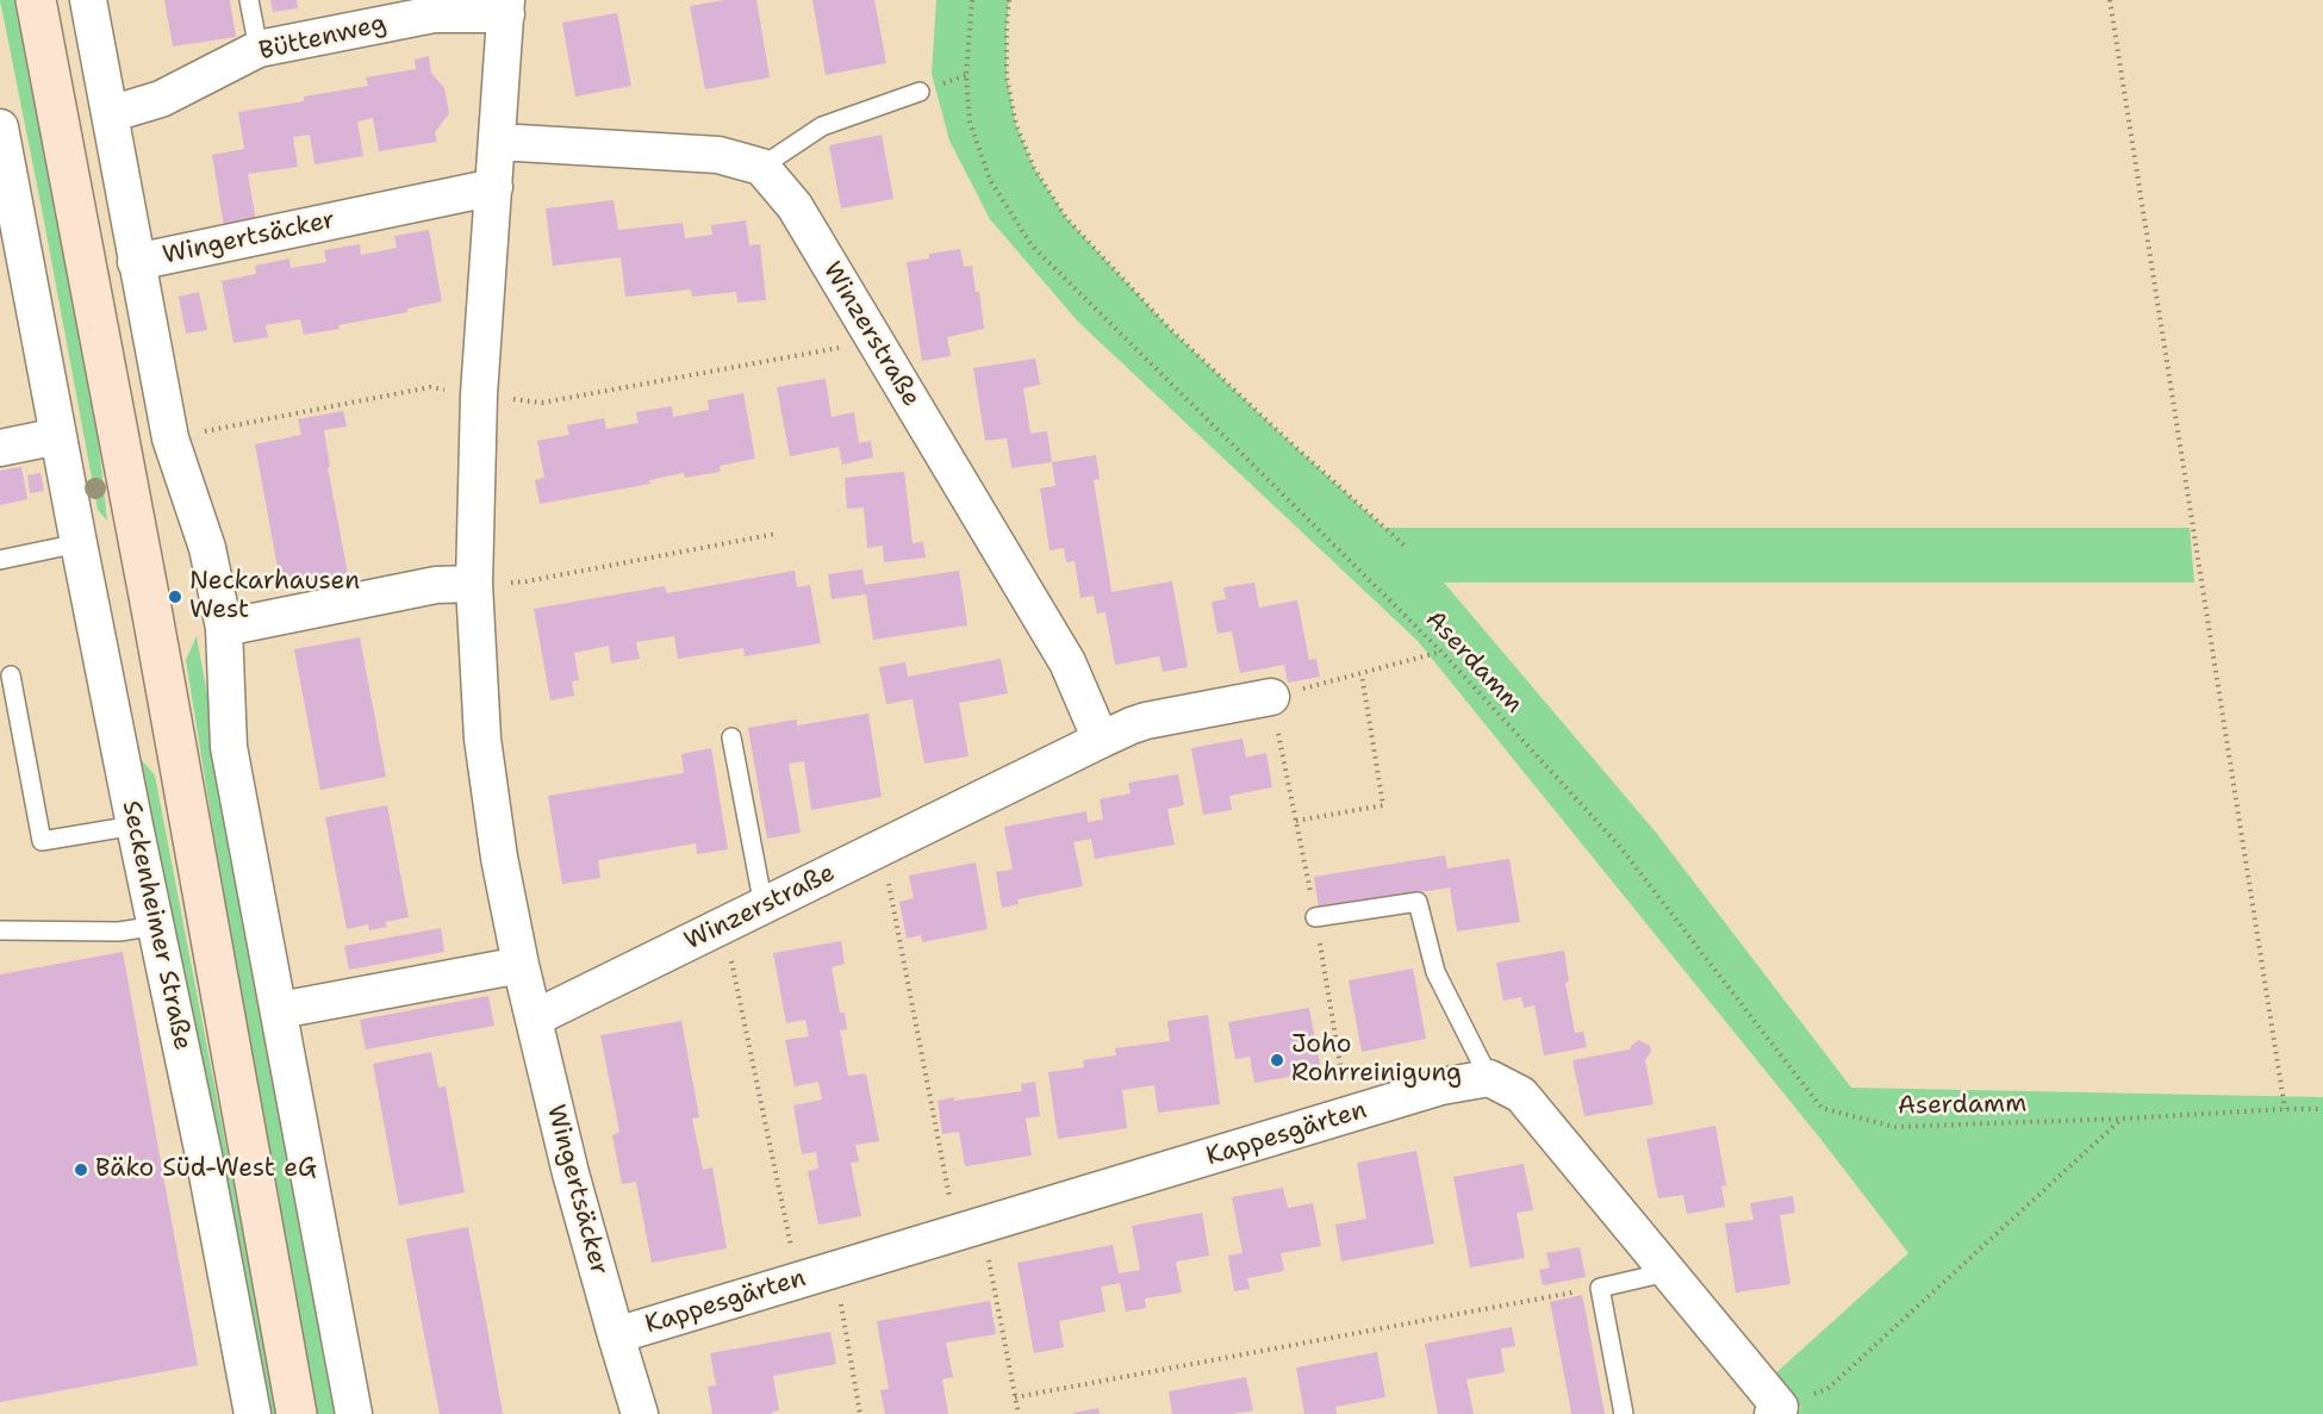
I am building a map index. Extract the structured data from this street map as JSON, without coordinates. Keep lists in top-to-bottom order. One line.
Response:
{"streets":{"street":["Büttenweg","Wingertsäcker","Winzerstraße","Seckenheimer Straße","Kappesgärten"],"path":["Aserdamm"]},"crossings":[["Büttenweg","Wingertsäcker"],["Wingertsäcker","Winzerstraße"],["Wingertsäcker","Kappesgärten"]],"places":["Neckarhausen West","Joho Rohrreinigung","Bäko Süd-West eG"]}
